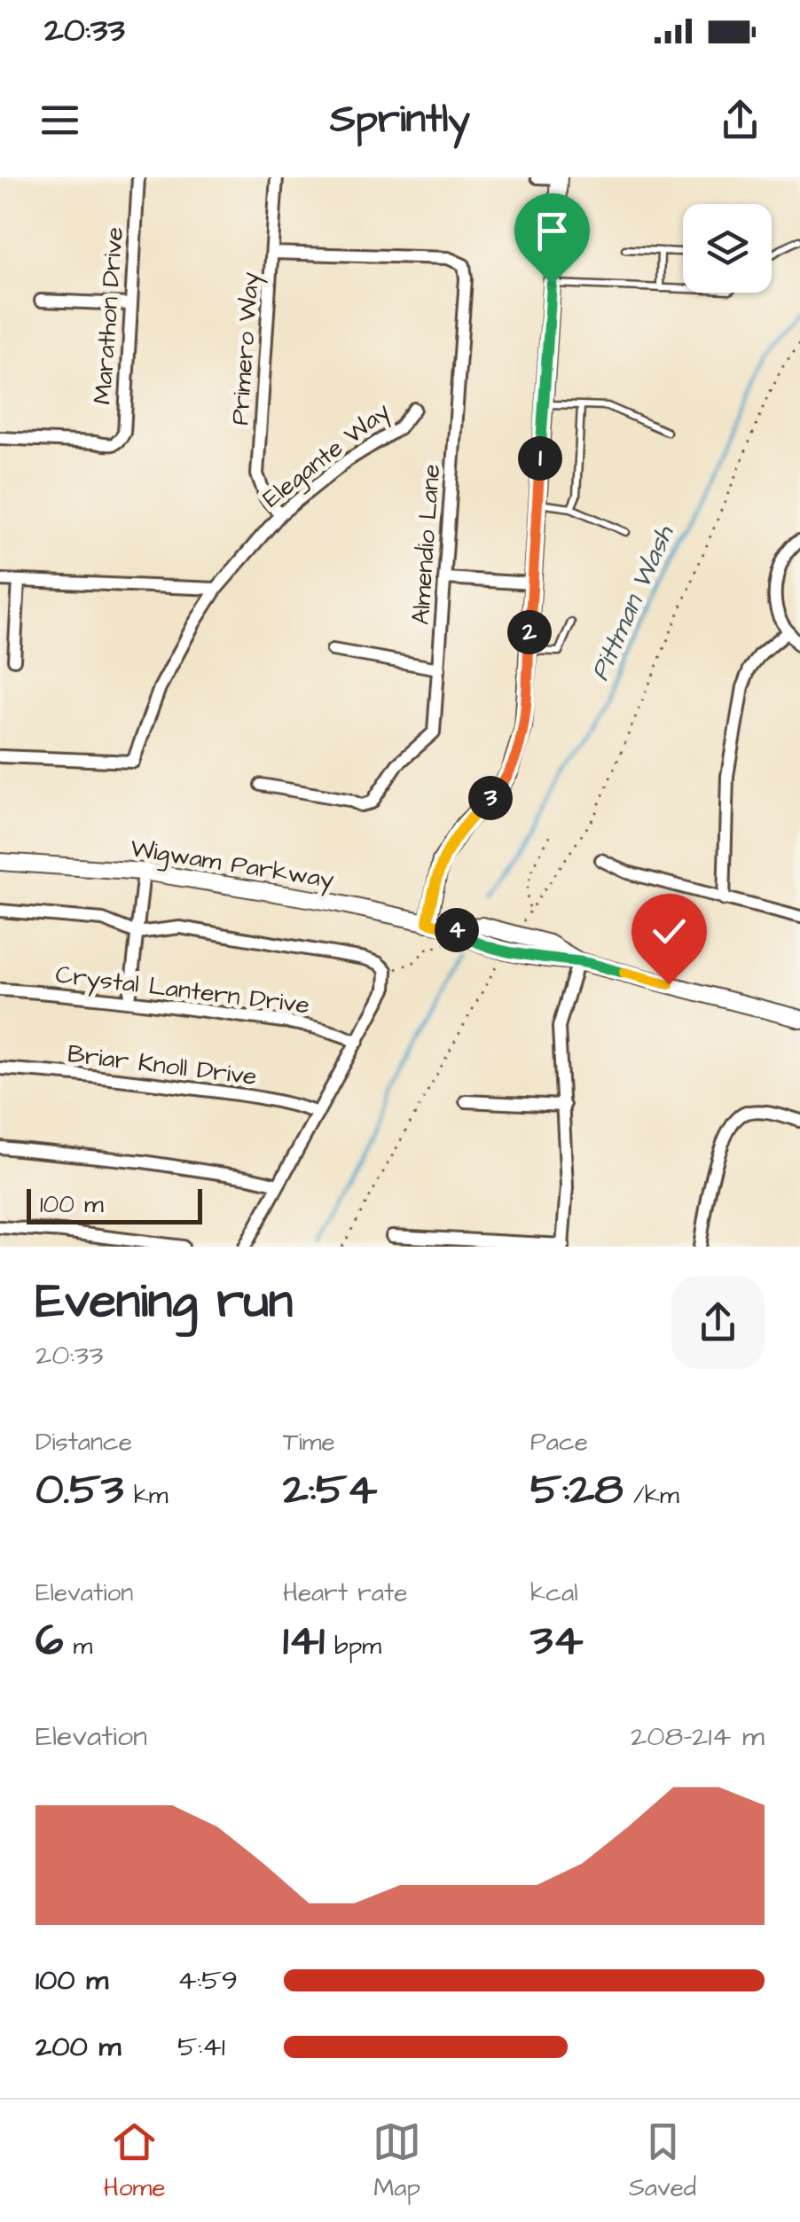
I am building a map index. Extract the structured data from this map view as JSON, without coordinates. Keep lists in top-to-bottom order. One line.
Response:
{"streets":{"main road":["Wigwam Parkway"],"street":["Marathon Drive","Primero Way","Elegante Way","Almendio Lane","Crystal Lantern Drive","Briar Knoll Drive"]},"crossings":[["Primero Way","Elegante Way"],["Primero Way","Almendio Lane"]],"water":["Pittman Wash"],"scale_bar":"100 m","page":{"status":"20:33","header":"Sprintly","pins":["1","2","3","4"],"scale":"100 m","heading":["Evening run","20:33"],"stats":[["Distance","0.53 km"],["Time","2:54"],["Pace","5:28 /km"],["Elevation","6 m"],["Heart rate","141 bpm"],["kcal","34"]],"chart":["Elevation","208–214 m"],"list":[{"name":"100 m","note":"4:59"},{"name":"200 m","note":"5:41"}],"tabs":["Home","Map","Saved"]}}
